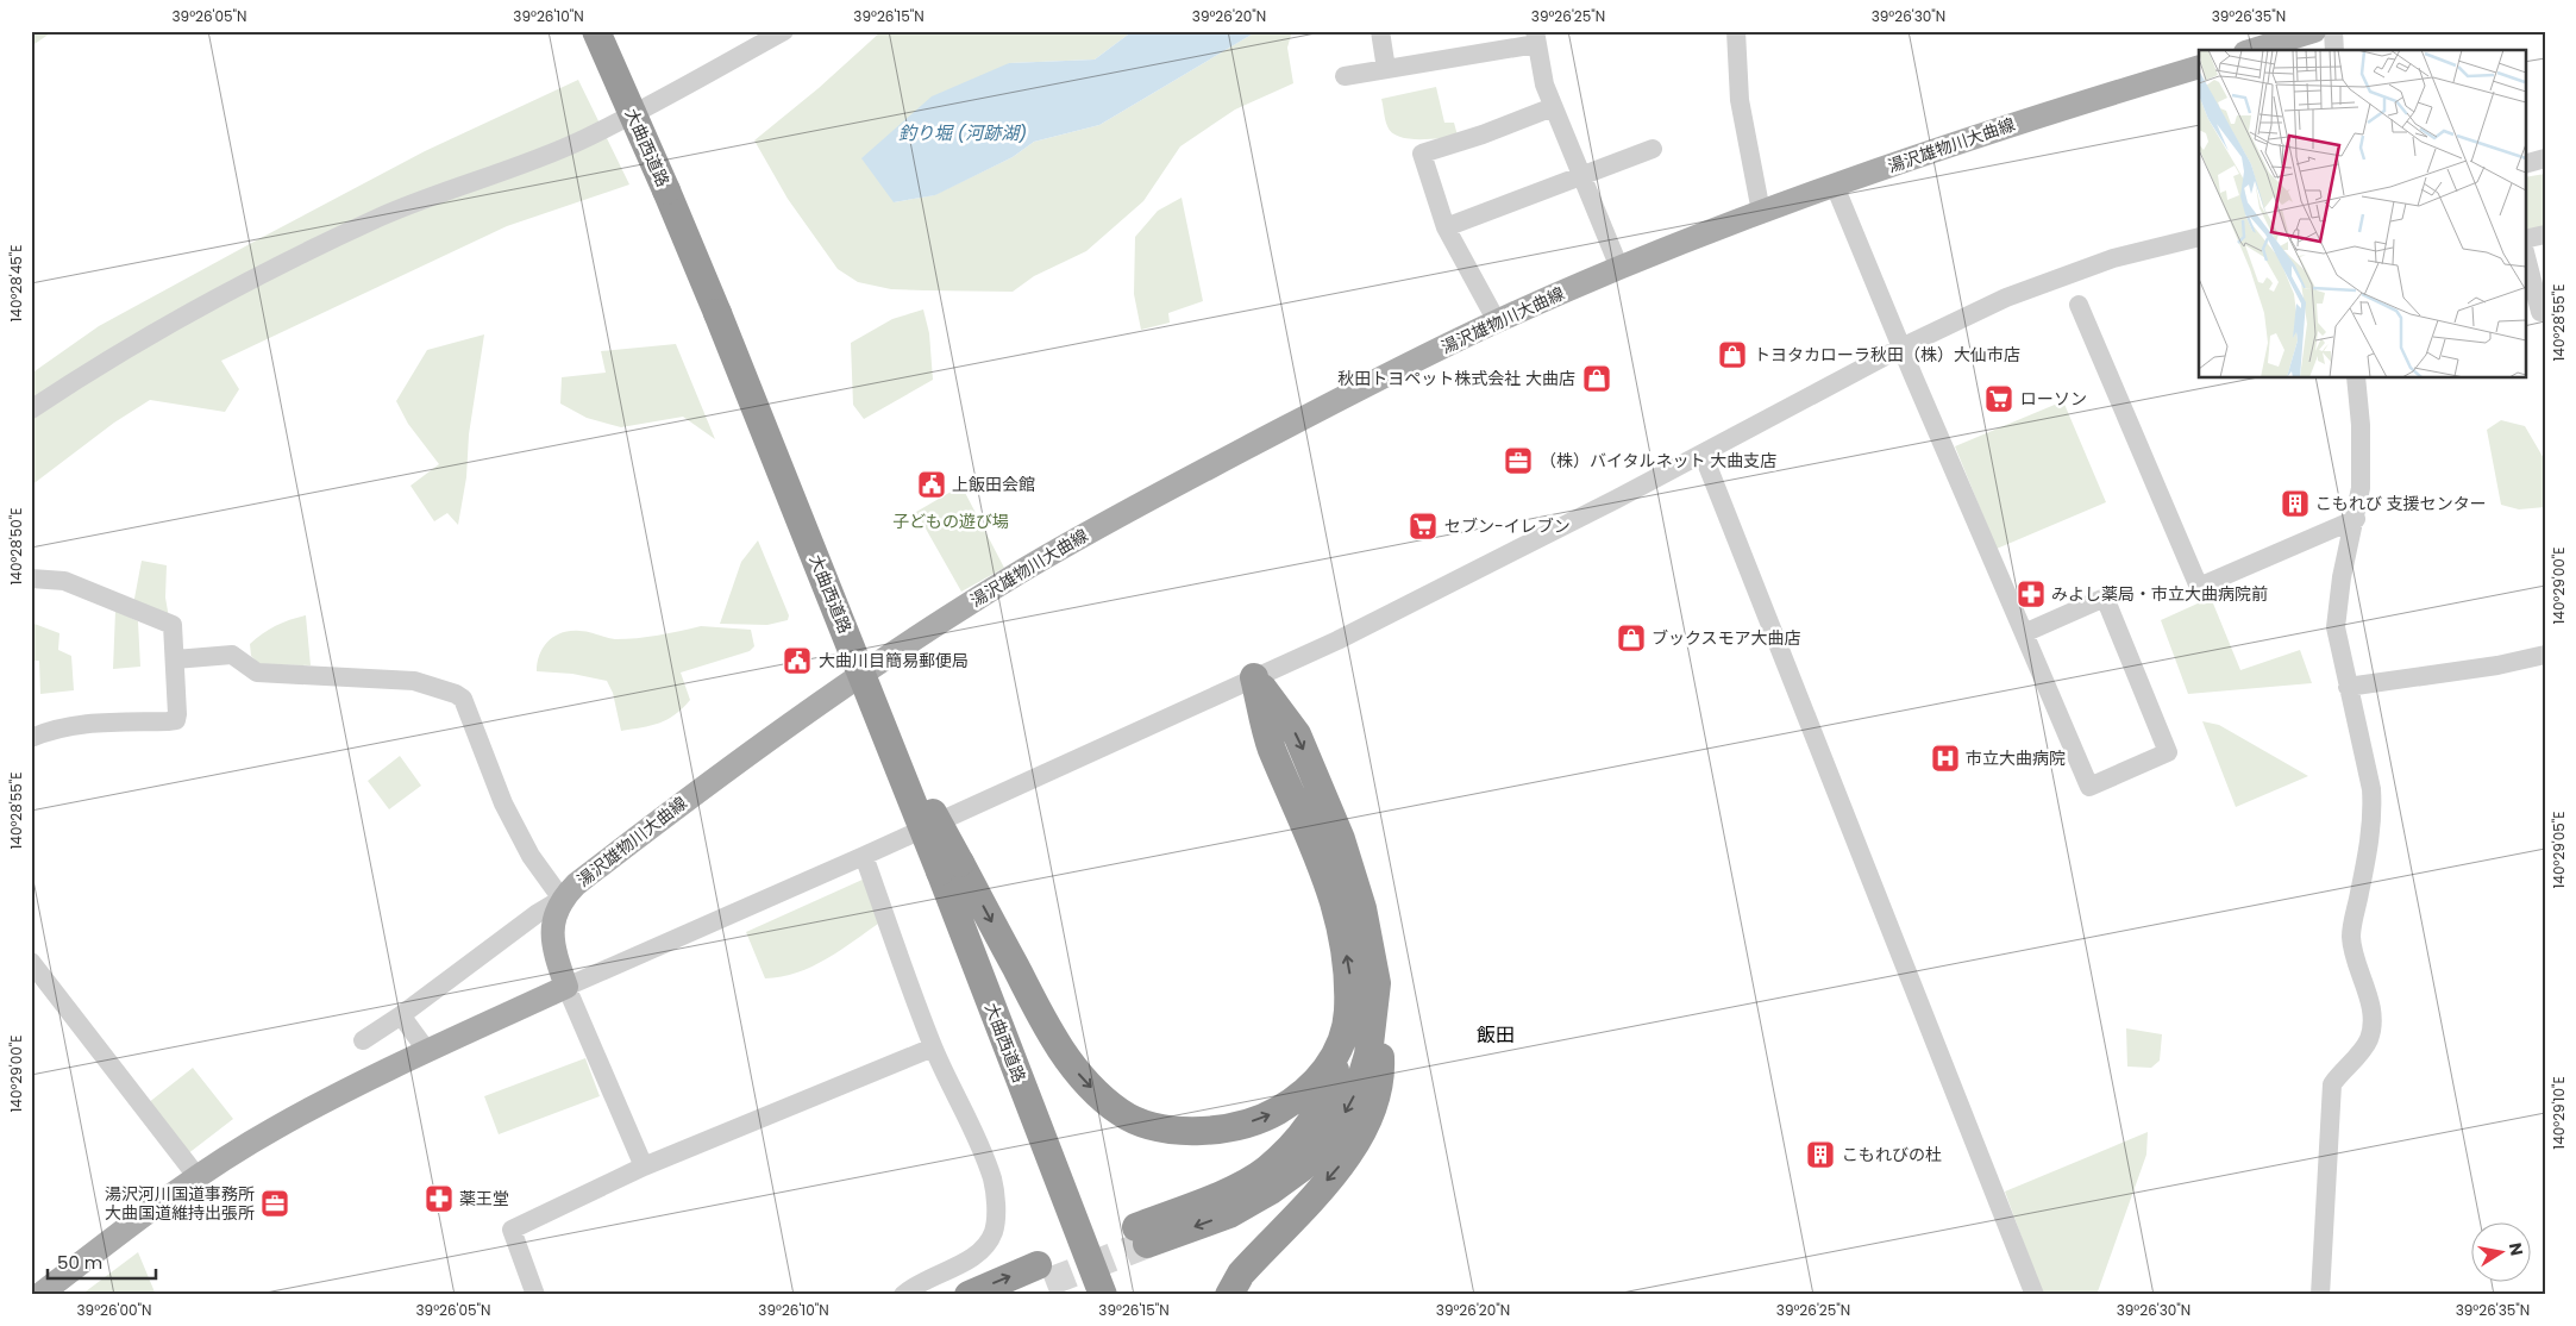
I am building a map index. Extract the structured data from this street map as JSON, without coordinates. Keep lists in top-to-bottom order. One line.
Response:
{"streets":{"highway":["大曲西道路"],"main road":["湯沢雄物川大曲線"]},"districts":["飯田"],"water":["釣り堀 (河跡湖)"],"parks":["子どもの遊び場"],"places":{"shop":["トヨタカローラ秋田（株）大仙市店","秋田トヨペット株式会社 大曲店","ブックスモア大曲店"],"supermarket":["ローソン","セブン-イレブン"],"office":["（株）バイタルネット 大曲支店","湯沢河川国道事務所 大曲国道維持出張所"],"public building":["上飯田会館","大曲川目簡易郵便局"],"building":["こもれび 支援センター","こもれびの杜"],"pharmacy":["みよし薬局・市立大曲病院前","薬王堂"],"hospital":["市立大曲病院"]},"scale_bar":"50 m","north":"right","coordinates":["39°26'05\"N","39°26'10\"N","39°26'15\"N","39°26'20\"N","39°26'25\"N","39°26'30\"N","39°26'35\"N","140°28'45\"E","140°28'55\"E","140°28'50\"E","140°29'00\"E","140°29'05\"E","140°29'10\"E","39°26'00\"N"]}
